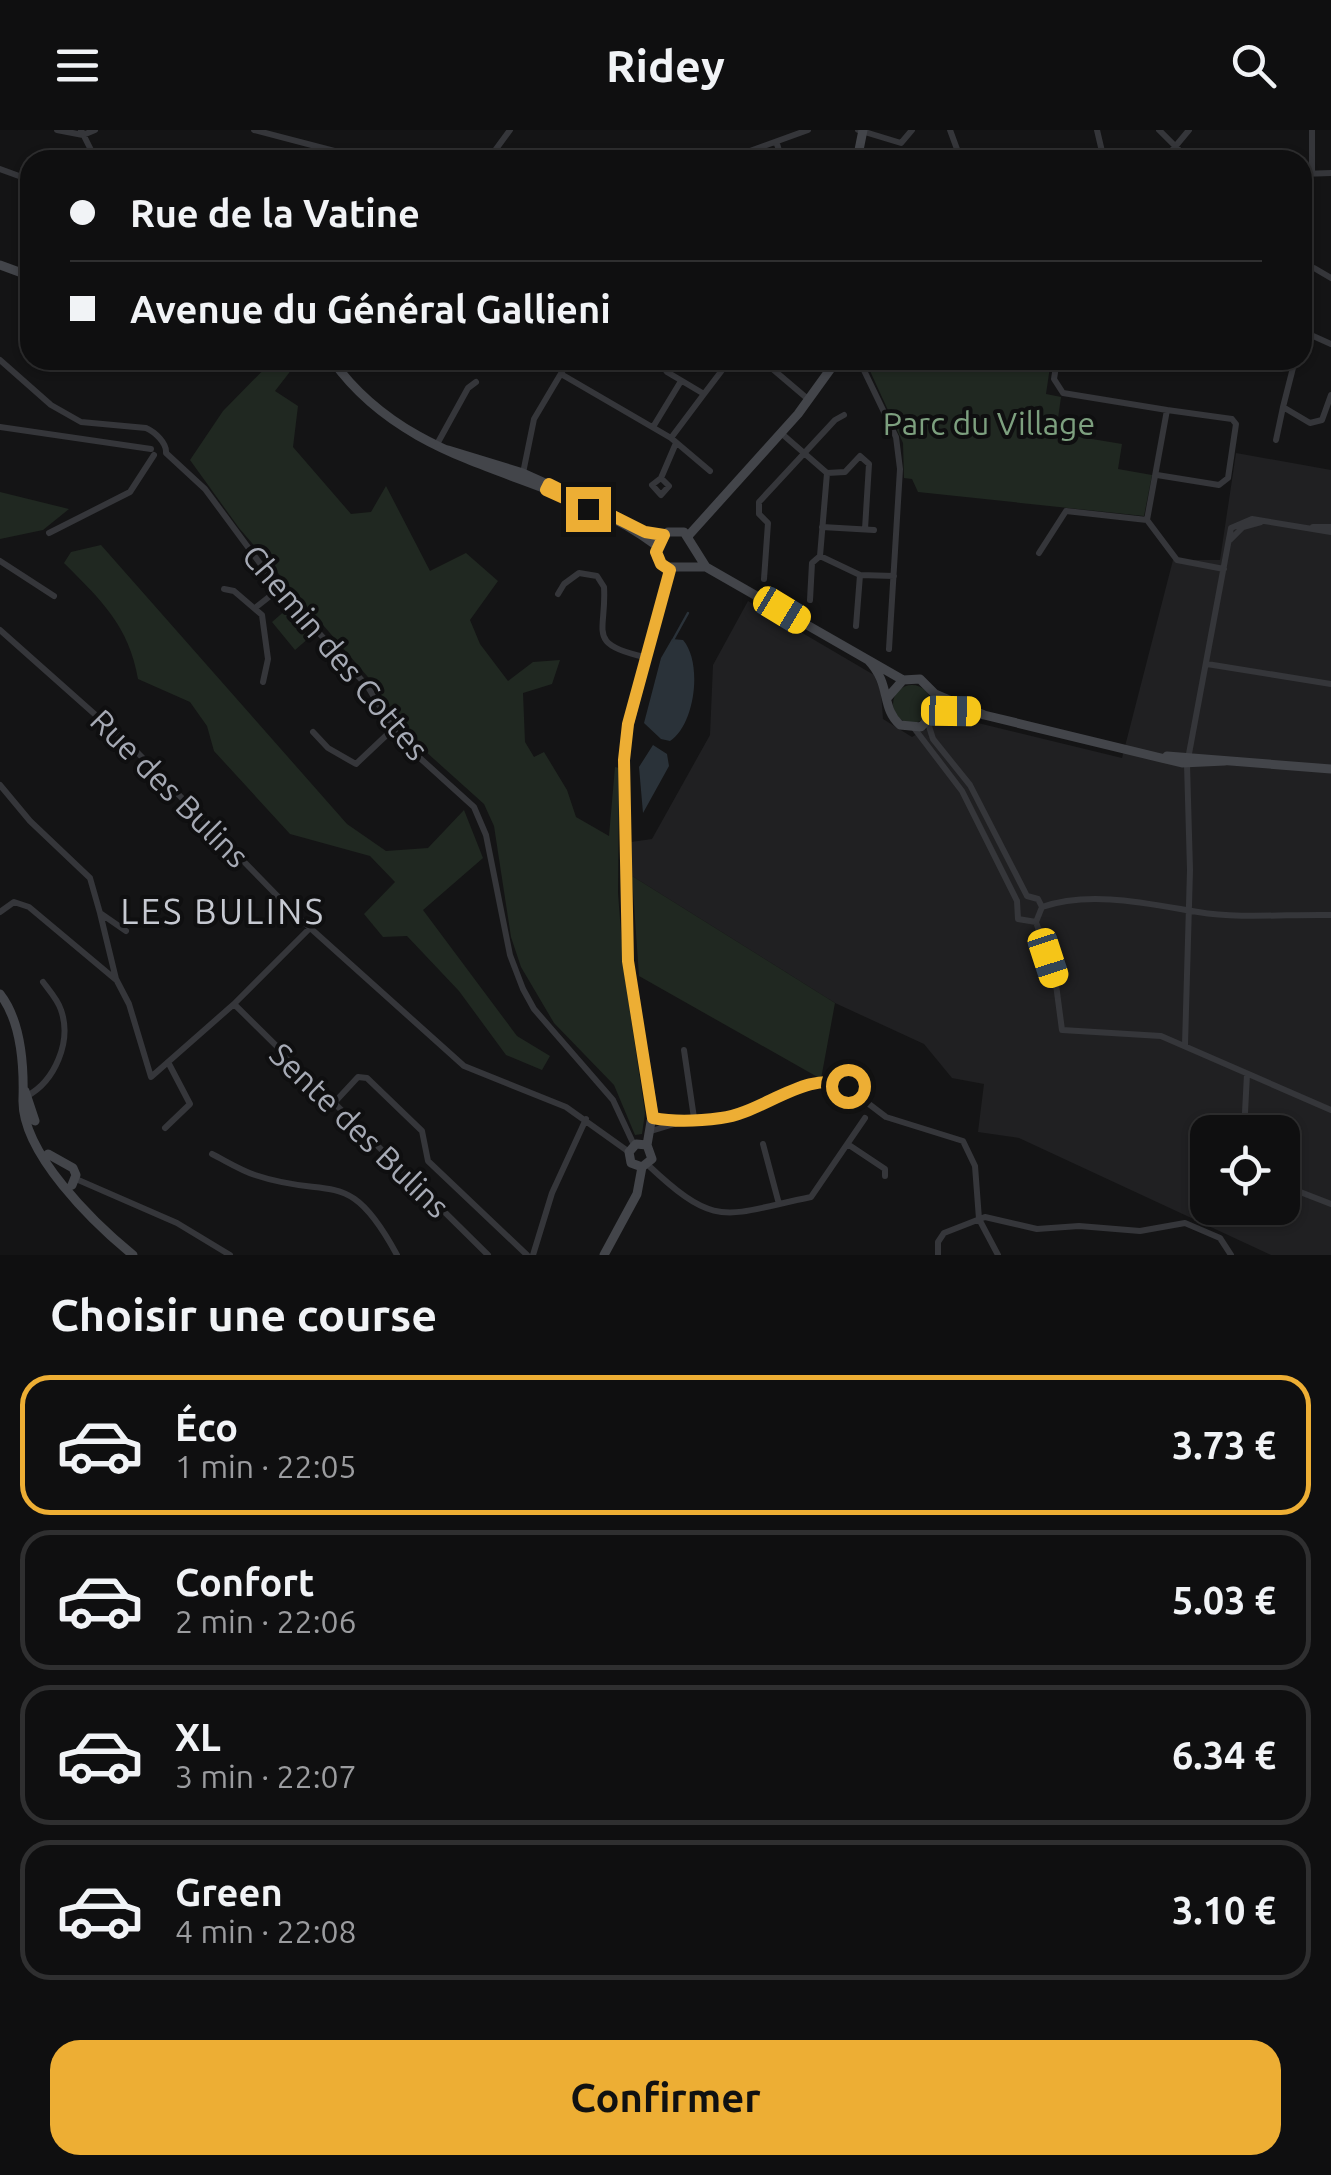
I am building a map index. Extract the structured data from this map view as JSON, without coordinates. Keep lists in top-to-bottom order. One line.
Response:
{"streets":{"street":["Chemin des Cottes","Rue des Bulins","Sente des Bulins"]},"crossings":[["Chemin des Cottes","Rue des Bulins"]],"districts":["LES BULINS"],"parks":["Parc du Village"],"page":{"header":"Ridey","banner":["Rue de la Vatine","Avenue du Général Gallieni"],"heading":"Choisir une course","list":[{"name":"Éco","note":"1 min · 22:05","value":"3.73 €"},{"name":"Confort","note":"2 min · 22:06","value":"5.03 €"},{"name":"XL","note":"3 min · 22:07","value":"6.34 €"},{"name":"Green","note":"4 min · 22:08","value":"3.10 €"}],"buttons":"Confirmer"}}
